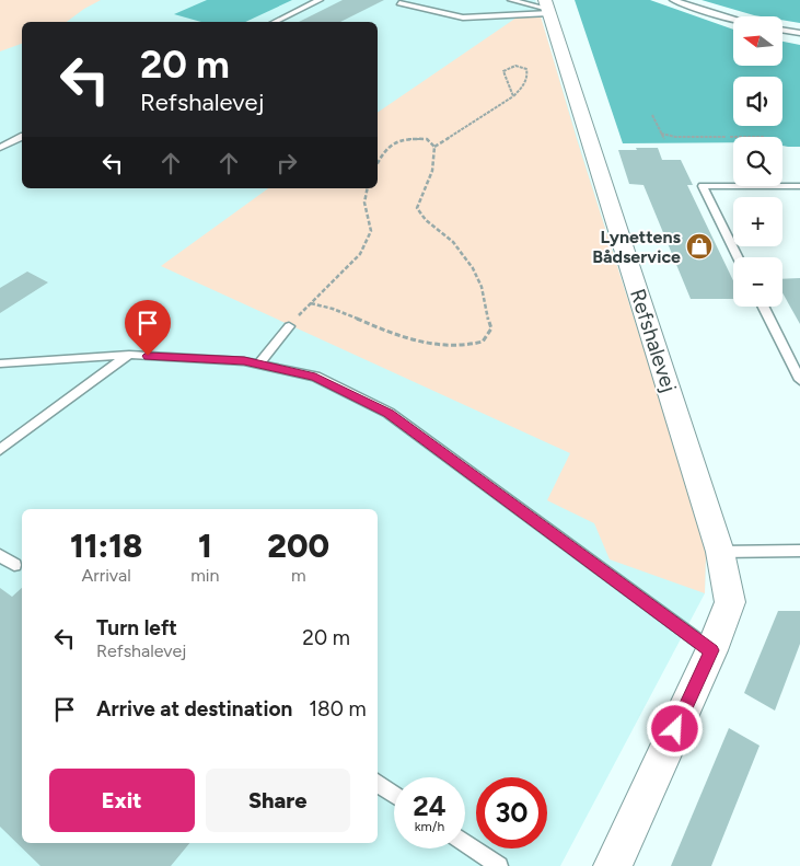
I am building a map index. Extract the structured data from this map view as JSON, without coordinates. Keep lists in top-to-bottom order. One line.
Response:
{"streets":{"street":["Refshalevej"]},"places":{"shop":["Lynettens Bådservice"]},"north":"left","page":{"map_buttons":["+","−"],"turn":["20 m","Refshalevej"],"eta":["11:18","Arrival","1","min","200","m"],"list":[{"name":"Turn left","note":"Refshalevej","value":"20 m"},{"name":"Arrive at destination","value":"180 m"}],"buttons":["Exit","Share"],"speed":"24 km/h","limit":"30"}}
